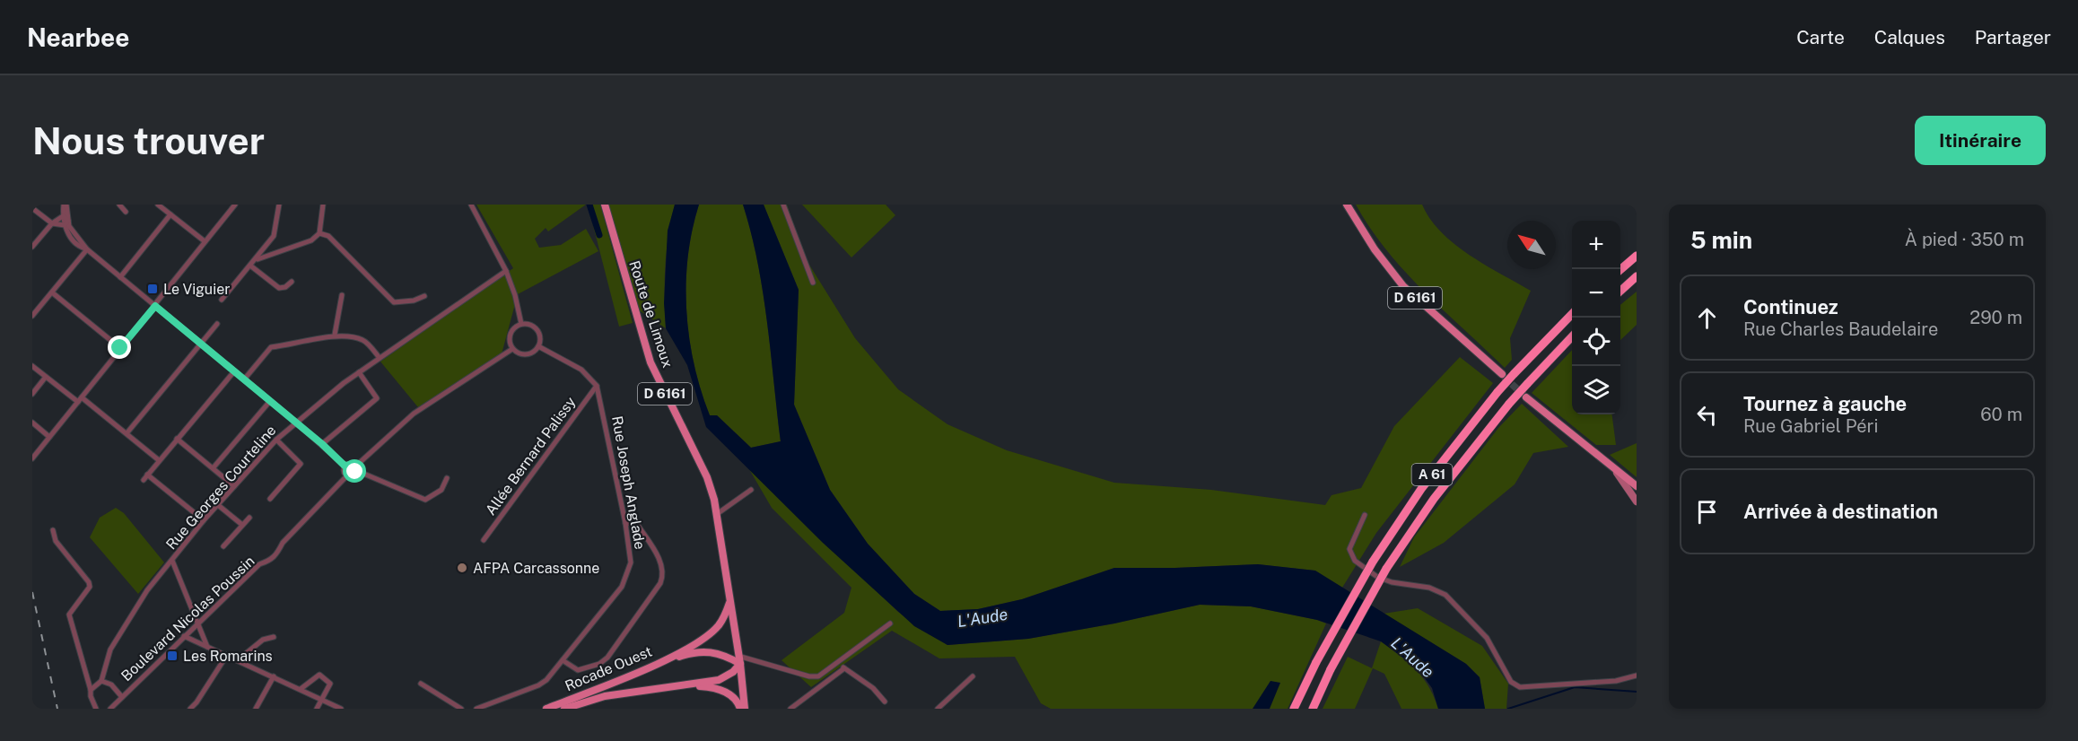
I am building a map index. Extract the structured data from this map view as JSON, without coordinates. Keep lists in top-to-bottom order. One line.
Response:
{"streets":{"highway":["A 61"],"main road":["D 6161","Route de Limoux","Rocade Ouest"],"street":["Allée Bernard Palissy","Rue Joseph Anglade","Rue Georges Courteline","Boulevard Nicolas Poussin"]},"crossings":[["D 6161","Route de Limoux"],["D 6161","Rocade Ouest"],["Allée Bernard Palissy","Rue Joseph Anglade"]],"water":["L'Aude"],"places":{"transit":["Le Viguier","Les Romarins"],"other":["AFPA Carcassonne"]},"north":"top left","page":{"header":"Nearbee","nav":["Carte","Calques","Partager"],"buttons":"Itinéraire","title":"Nous trouver","heading":["5 min","À pied · 350 m"],"map_buttons":["+","−"],"list":[["Continuez","Rue Charles Baudelaire","290 m"],["Tournez à gauche","Rue Gabriel Péri","60 m"],"Arrivée à destination"]}}
